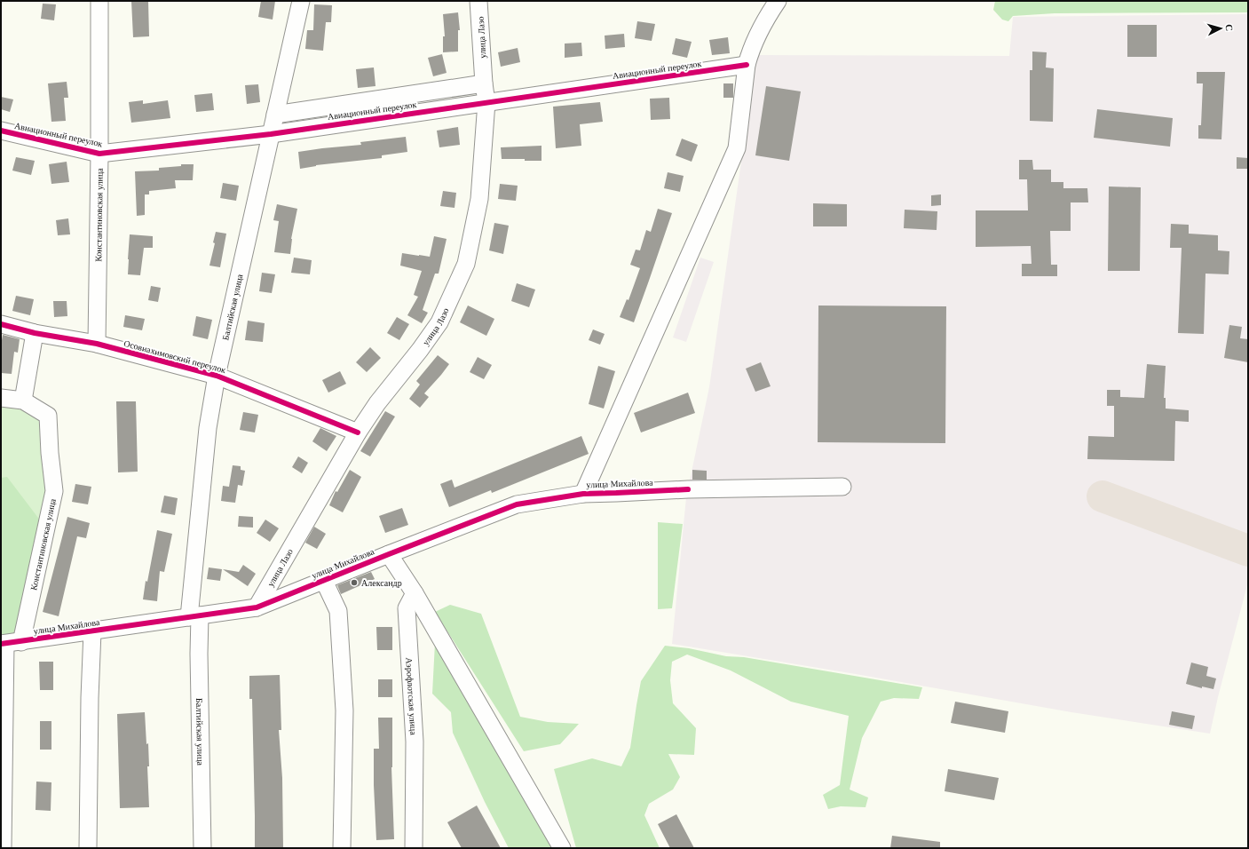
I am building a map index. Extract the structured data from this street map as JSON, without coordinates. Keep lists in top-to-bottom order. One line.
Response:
{"streets":{"street":["улица Лазо","Авиационный переулок","Константиновская улица","Балтийская улица","Осовиахимовский переулок","улица Михайлова","Аэрофлотская улица"]},"crossings":[["улица Лазо","Авиационный переулок"],["улица Лазо","Осовиахимовский переулок"],["улица Лазо","улица Михайлова"],["Авиационный переулок","Константиновская улица"],["Авиационный переулок","Балтийская улица"],["Константиновская улица","Осовиахимовский переулок"],["Константиновская улица","улица Михайлова"],["Балтийская улица","Осовиахимовский переулок"],["Балтийская улица","улица Михайлова"]],"places":["Александр"],"north":"right"}
